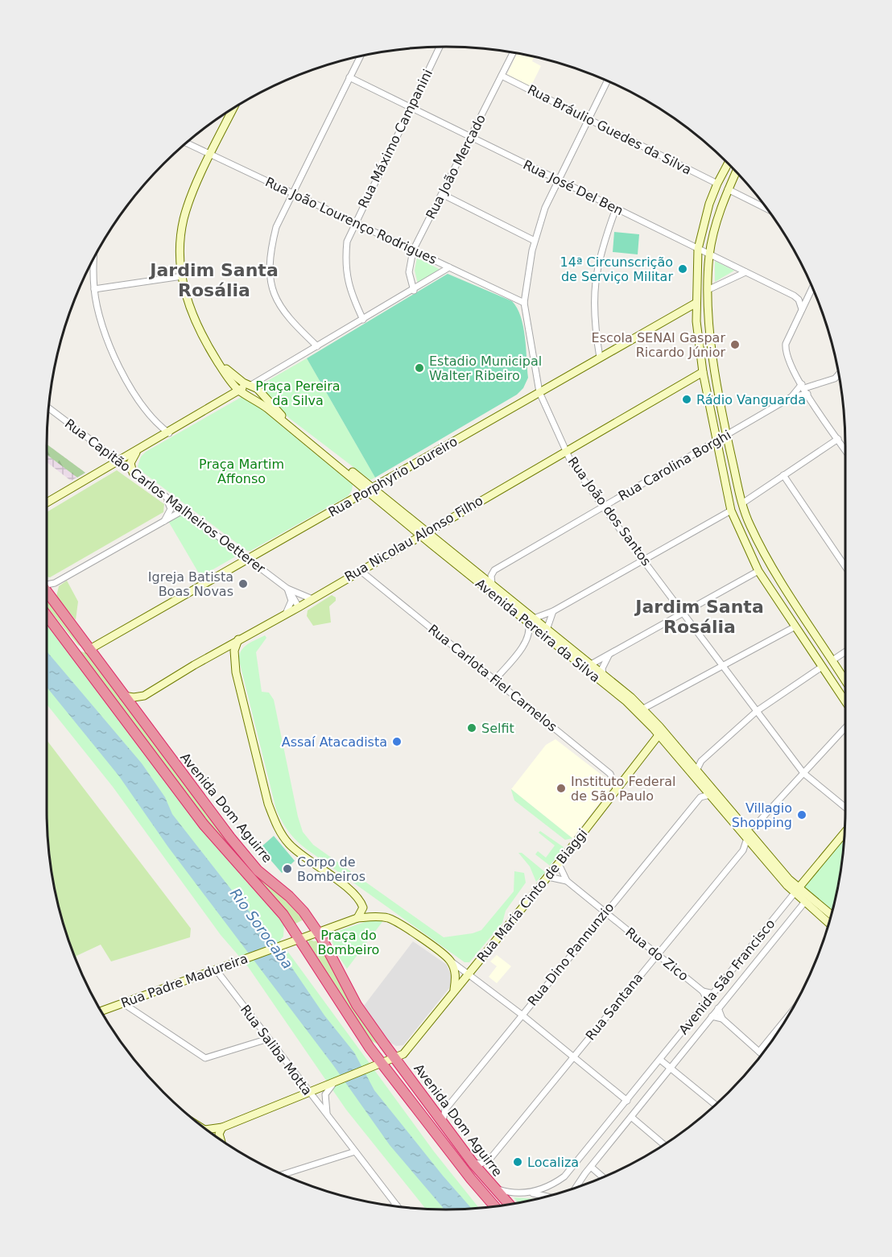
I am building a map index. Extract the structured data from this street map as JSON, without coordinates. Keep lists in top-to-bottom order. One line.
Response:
{"streets":{"highway":["Avenida Dom Aguirre"],"main road":["Rua Porphyrio Loureiro","Rua Nicolau Alonso Filho","Avenida Pereira da Silva","Rua Maria Cinto de Biaggi","Rua Padre Madureira"],"street":["Rua Bráulio Guedes da Silva","Rua Máximo Campanini","Rua João Mercado","Rua José Del Ben","Rua João Lourenço Rodrigues","Rua Carolina Borghi","Rua Capitão Carlos Malheiros Oetterer","Rua João dos Santos","Rua Carlota Fiel Carnelos","Rua Dino Pannunzio","Rua do Zico","Avenida São Francisco","Rua Santana","Rua Saliba Motta"]},"crossings":[["Rua Bráulio Guedes da Silva","Rua João Mercado"],["Rua Bráulio Guedes da Silva","Rua João dos Santos"],["Rua Máximo Campanini","Rua José Del Ben"],["Rua Máximo Campanini","Rua João Lourenço Rodrigues"],["Rua João Mercado","Rua José Del Ben"],["Rua João Mercado","Rua João Lourenço Rodrigues"],["Rua José Del Ben","Rua João dos Santos"],["Rua João Lourenço Rodrigues","Rua João dos Santos"],["Rua João Lourenço Rodrigues","Avenida Pereira da Silva"],["Rua Carolina Borghi","Rua João dos Santos"],["Rua Carolina Borghi","Avenida Pereira da Silva"],["Rua Porphyrio Loureiro","Rua Capitão Carlos Malheiros Oetterer"],["Rua Porphyrio Loureiro","Rua João dos Santos"],["Rua Porphyrio Loureiro","Avenida Pereira da Silva"],["Rua Porphyrio Loureiro","Avenida Dom Aguirre"],["Rua Capitão Carlos Malheiros Oetterer","Rua Nicolau Alonso Filho"],["Rua João dos Santos","Rua Nicolau Alonso Filho"],["Rua Nicolau Alonso Filho","Avenida Pereira da Silva"],["Rua Nicolau Alonso Filho","Rua Carlota Fiel Carnelos"],["Rua Nicolau Alonso Filho","Avenida Dom Aguirre"],["Avenida Pereira da Silva","Rua Maria Cinto de Biaggi"],["Avenida Pereira da Silva","Rua Dino Pannunzio"],["Avenida Pereira da Silva","Avenida São Francisco"],["Avenida Pereira da Silva","Rua Santana"],["Rua Carlota Fiel Carnelos","Rua Maria Cinto de Biaggi"],["Avenida Dom Aguirre","Rua Maria Cinto de Biaggi"],["Avenida Dom Aguirre","Rua Dino Pannunzio"],["Avenida Dom Aguirre","Avenida São Francisco"],["Avenida Dom Aguirre","Rua Padre Madureira"],["Avenida Dom Aguirre","Rua Santana"],["Rua Maria Cinto de Biaggi","Rua do Zico"],["Rua Maria Cinto de Biaggi","Rua Saliba Motta"],["Rua Dino Pannunzio","Rua do Zico"],["Rua do Zico","Avenida São Francisco"],["Rua do Zico","Rua Santana"],["Rua Padre Madureira","Rua Saliba Motta"]],"districts":["Jardim Santa Rosália","Jardim Santa Rosália"],"water":["Rio Sorocaba"],"parks":["Praça Pereira da Silva","Praça Martim Affonso","Praça do Bombeiro"],"places":["14ª Circunscrição de Serviço Militar","Escola SENAI Gaspar Ricardo Júnior","Estadio Municipal Walter Ribeiro","Rádio Vanguarda","Igreja Batista Boas Novas","Selfit","Assaí Atacadista","Instituto Federal de São Paulo","Villagio Shopping","Corpo de Bombeiros","Localiza"]}
